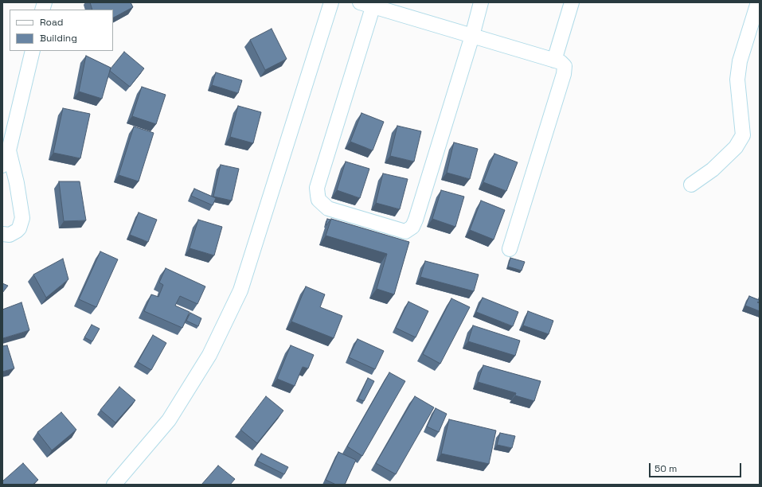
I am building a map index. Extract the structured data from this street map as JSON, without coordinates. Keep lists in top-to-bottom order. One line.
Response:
{"legend":["Road","Building"],"scale_bar":"50 m"}
